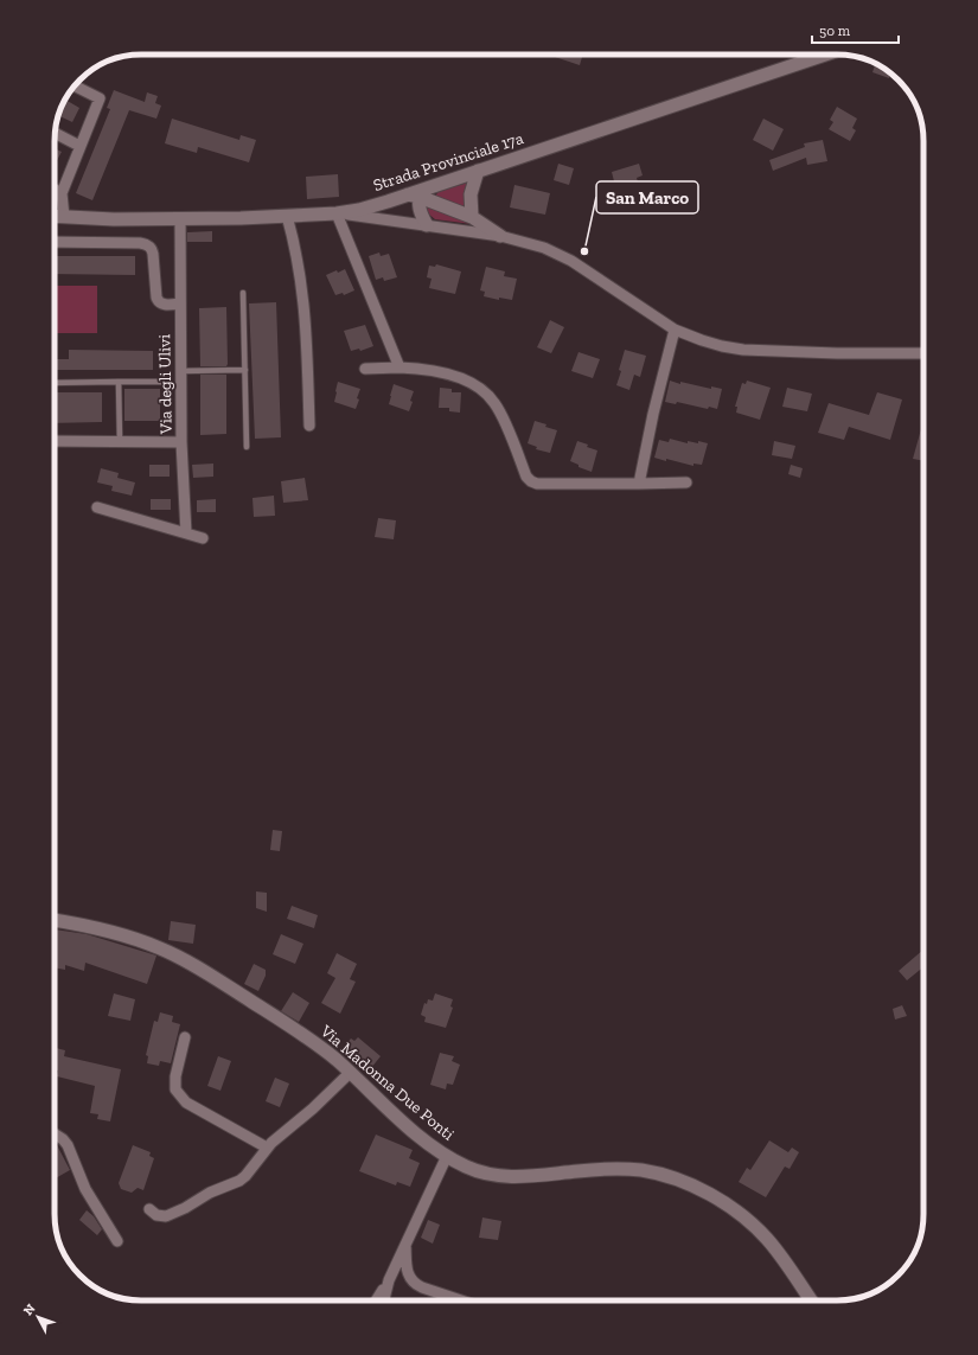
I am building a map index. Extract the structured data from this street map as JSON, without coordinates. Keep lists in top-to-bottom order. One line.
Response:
{"streets":{"main road":["Strada Provinciale 17a","Via Madonna Due Ponti"],"street":["Via degli Ulivi"]},"crossings":[["Strada Provinciale 17a","Via degli Ulivi"]],"places":["San Marco"],"scale_bar":"50 m","north":"top left"}
